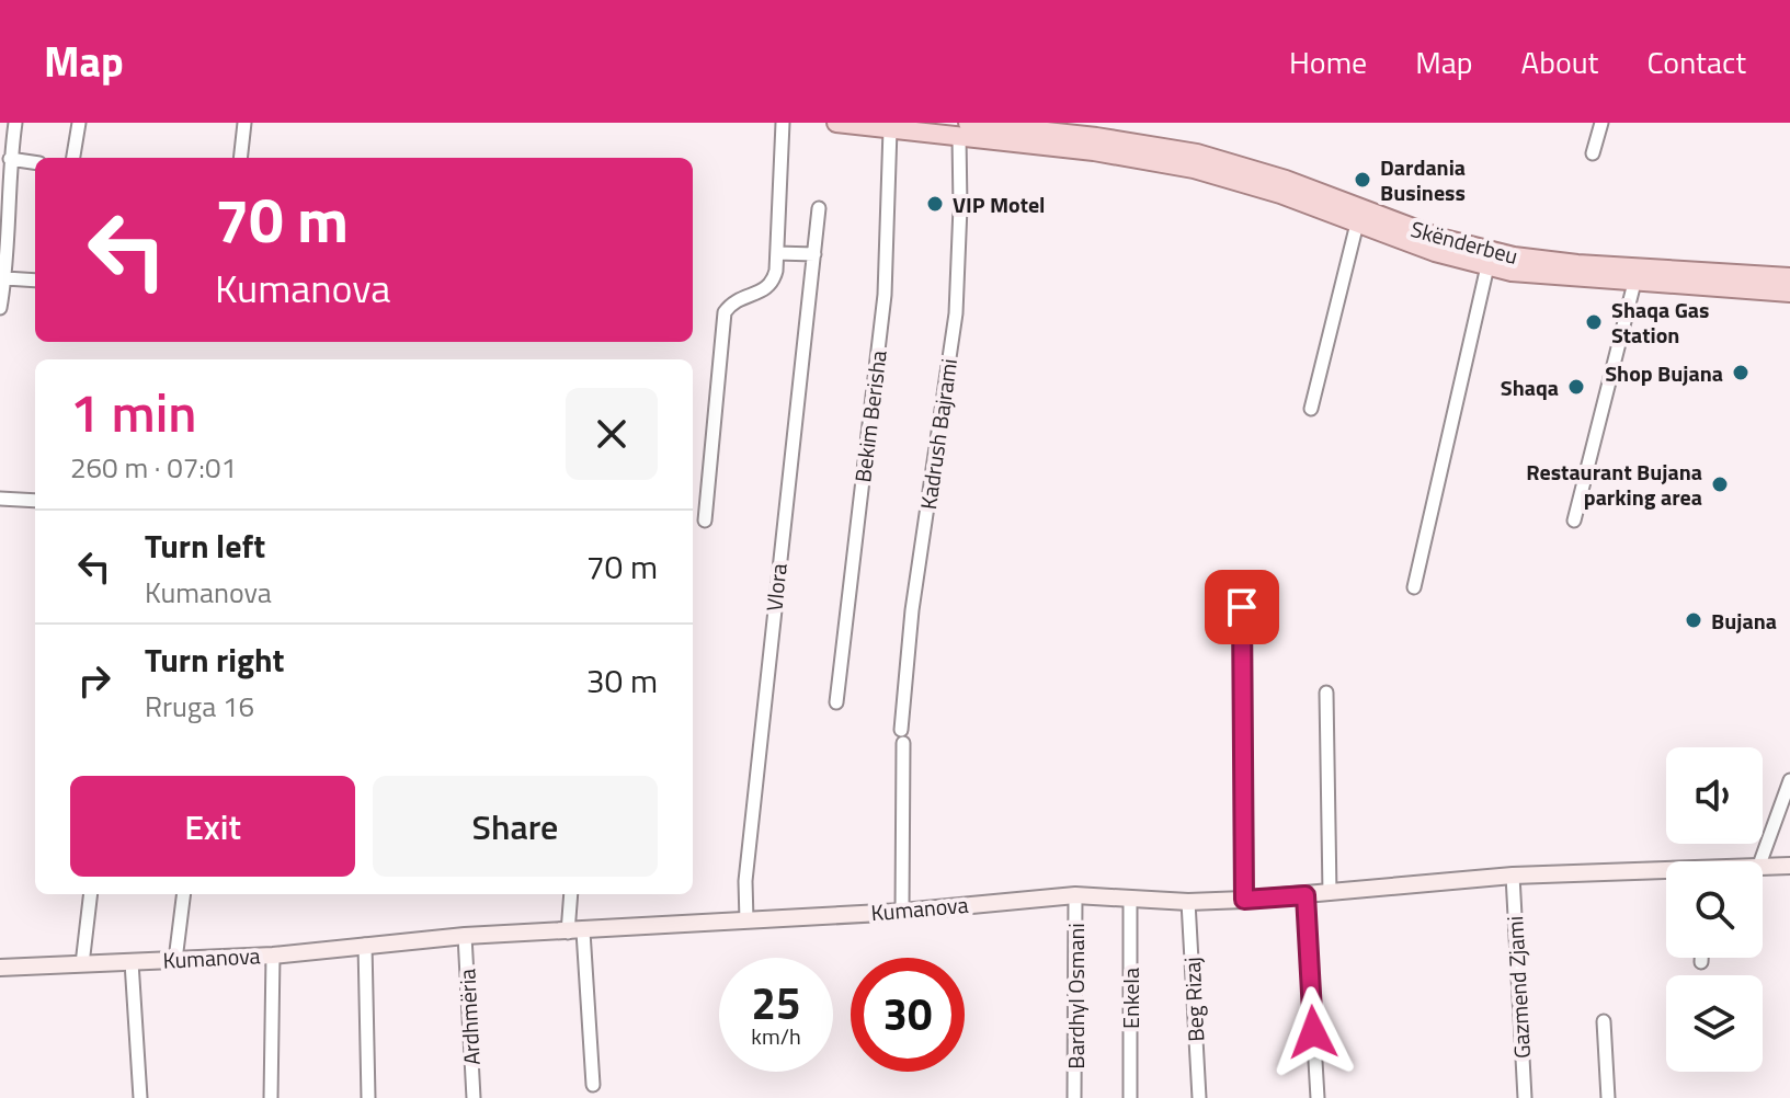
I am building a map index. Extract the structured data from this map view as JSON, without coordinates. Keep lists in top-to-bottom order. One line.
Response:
{"streets":{"main road":["Skënderbeu","Kumanova"],"street":["Bekim Berisha","Kadrush Bajrami","Vlora","Gazmend Zjami","Bardhyl Osmani","Enkela","Beg Rizaj","Ardhmëria"]},"crossings":[["Skënderbeu","Bekim Berisha"],["Skënderbeu","Kadrush Bajrami"],["Kadrush Bajrami","Kumanova"],["Vlora","Kumanova"],["Kumanova","Gazmend Zjami"],["Kumanova","Bardhyl Osmani"],["Kumanova","Enkela"],["Kumanova","Beg Rizaj"],["Kumanova","Ardhmëria"]],"places":["Dardania Business","VIP Motel","Shaqa Gas Station","Shop Bujana","Shaqa","Restaurant Bujana parking area","Bujana"],"page":{"header":"Map","nav":["Home","Map","About","Contact"],"turn":["70 m","Kumanova"],"heading":["1 min","260 m · 07:01"],"list":[{"name":"Turn left","note":"Kumanova","value":"70 m"},{"name":"Turn right","note":"Rruga 16","value":"30 m"}],"buttons":["Exit","Share"],"speed":"25 km/h","limit":"30"}}
